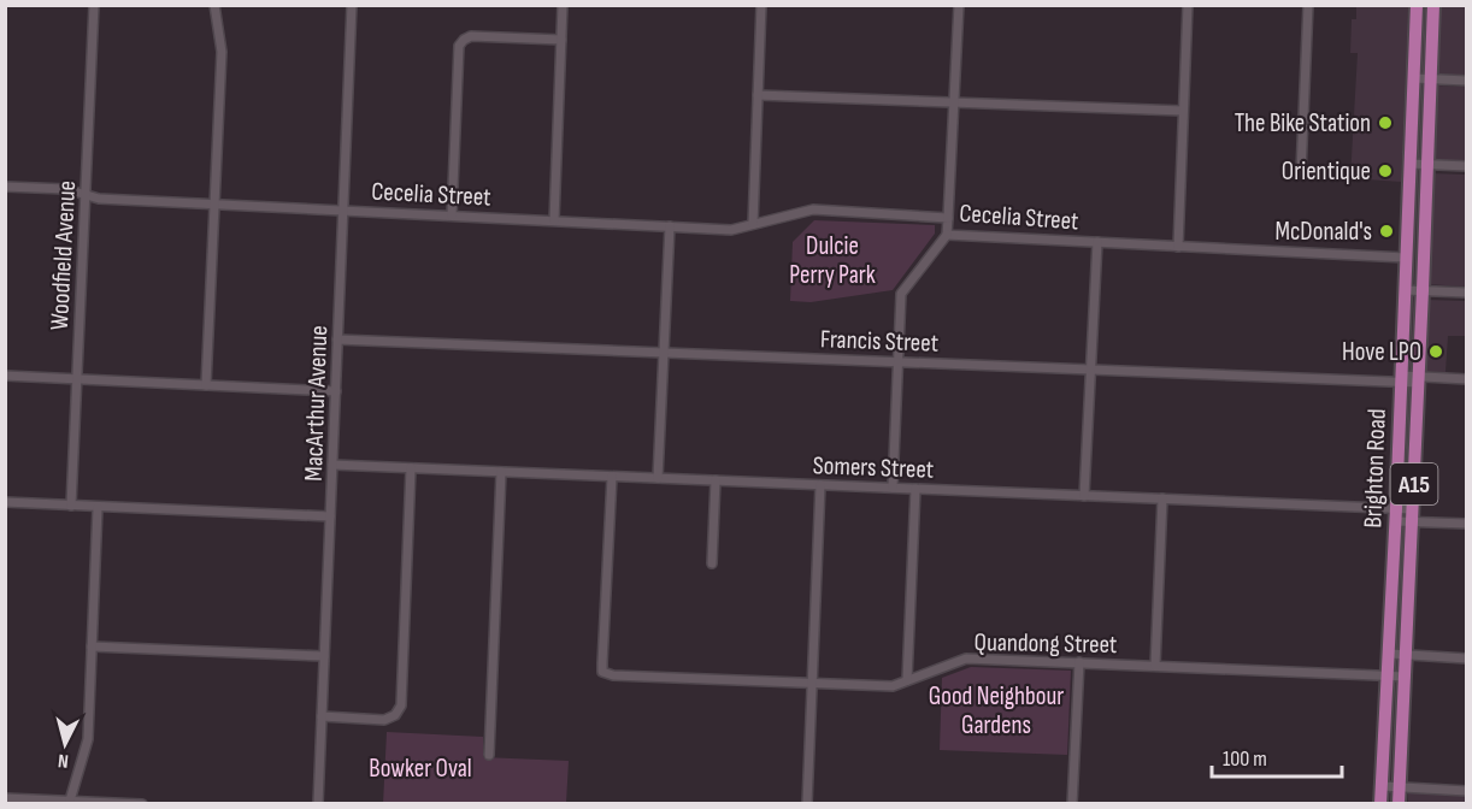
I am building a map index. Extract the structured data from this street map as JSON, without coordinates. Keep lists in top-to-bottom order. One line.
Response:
{"streets":{"main road":["Brighton Road","A15"],"street":["Cecelia Street","Woodfield Avenue","Francis Street","MacArthur Avenue","Somers Street","Quandong Street"]},"crossings":[["Cecelia Street","Woodfield Avenue"],["Cecelia Street","MacArthur Avenue"],["Cecelia Street","Brighton Road"],["Francis Street","MacArthur Avenue"],["Francis Street","Brighton Road"],["MacArthur Avenue","Somers Street"],["Somers Street","Brighton Road"],["Somers Street","Quandong Street"],["Brighton Road","Quandong Street"]],"parks":["Dulcie Perry Park","Good Neighbour Gardens","Bowker Oval"],"places":["The Bike Station","Orientique","McDonald's","Hove LPO"],"scale_bar":"100 m","north":"bottom"}
